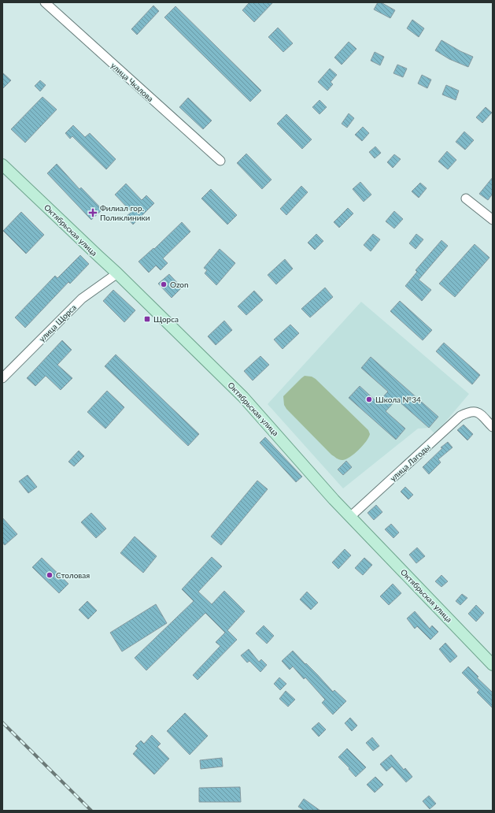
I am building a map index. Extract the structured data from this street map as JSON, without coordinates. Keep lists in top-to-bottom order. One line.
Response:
{"streets":{"main road":["Октябрьская улица"],"street":["улица Чкалова","улица Щорса","улица Лагоды"]},"crossings":[["Октябрьская улица","улица Щорса"],["Октябрьская улица","улица Лагоды"]],"places":{"health":["Филиал гор. Поликлиники"],"other":["Ozon","Школа №34","Столовая"],"transit":["Щорса"]}}
